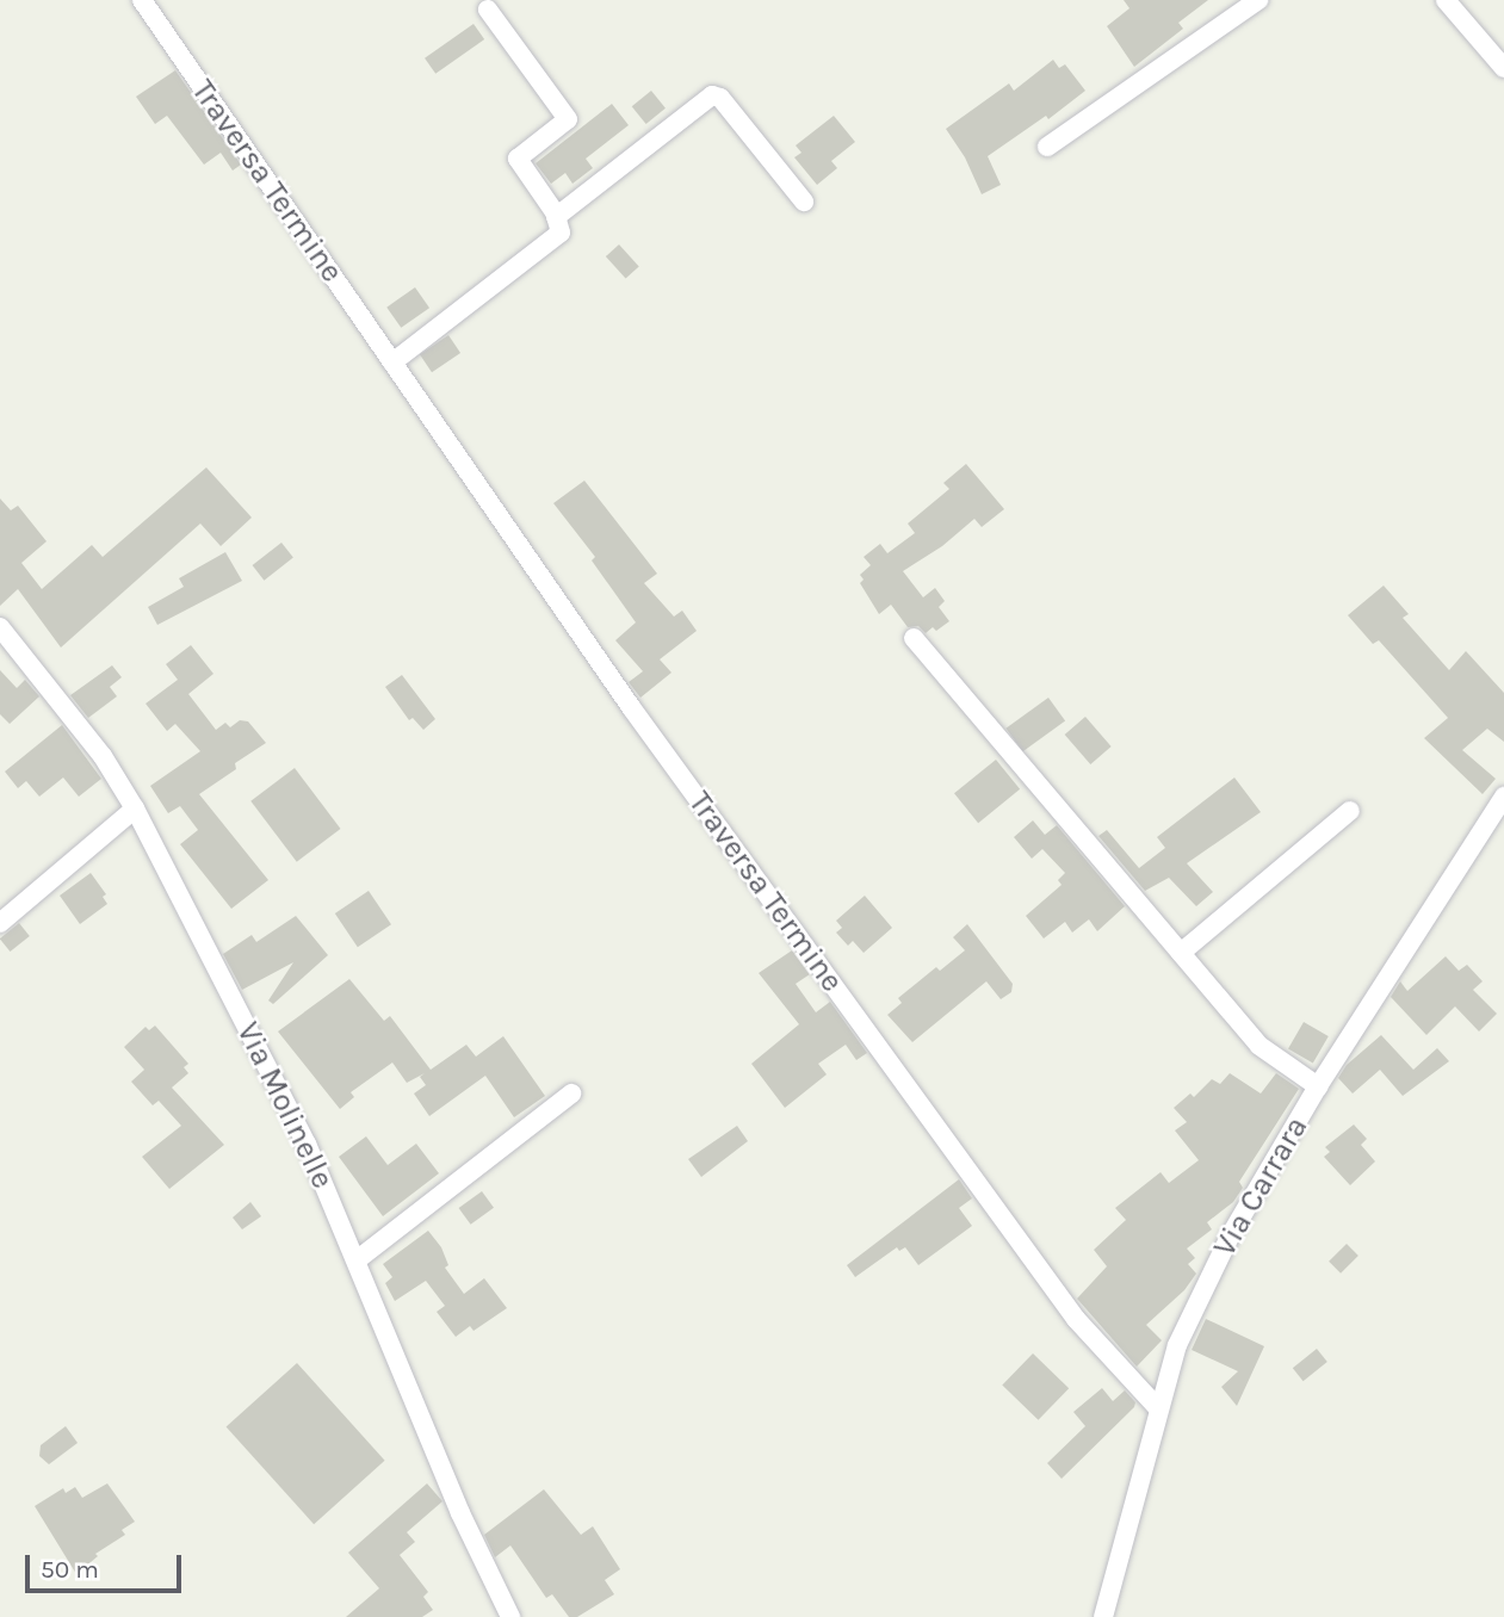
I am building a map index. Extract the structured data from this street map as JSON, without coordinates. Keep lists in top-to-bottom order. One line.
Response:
{"streets":{"street":["Traversa Termine","Via Molinelle","Via Carrara"]},"crossings":[["Traversa Termine","Via Carrara"]],"scale_bar":"50 m"}
